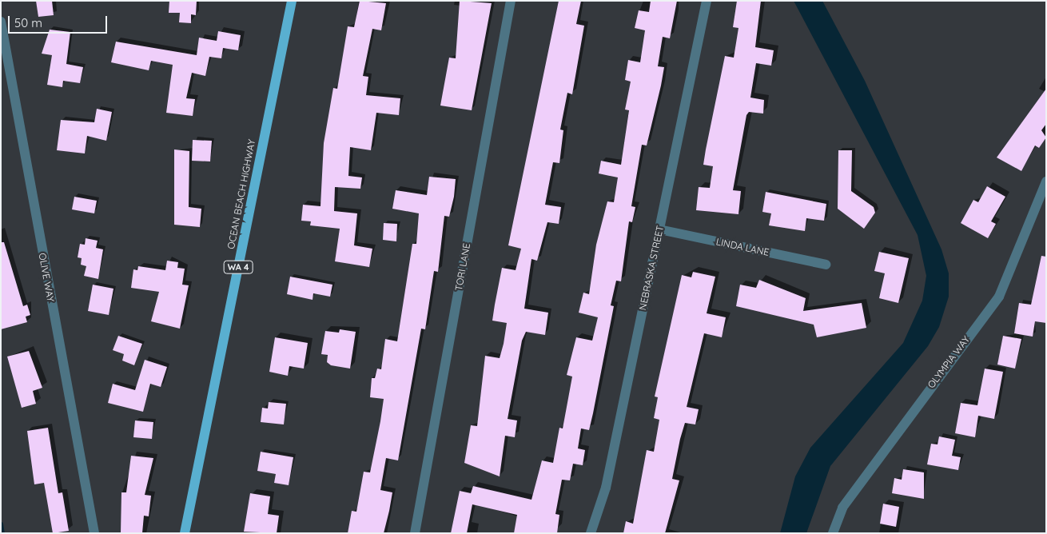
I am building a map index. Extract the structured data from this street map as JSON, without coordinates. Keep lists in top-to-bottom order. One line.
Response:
{"streets":{"main road":["OCEAN BEACH HIGHWAY","WA 4"],"street":["LINDA LANE","TORI LANE","NEBRASKA STREET","OLIVE WAY","OLYMPIA WAY"]},"crossings":[["LINDA LANE","NEBRASKA STREET"]],"scale_bar":"50 m"}
